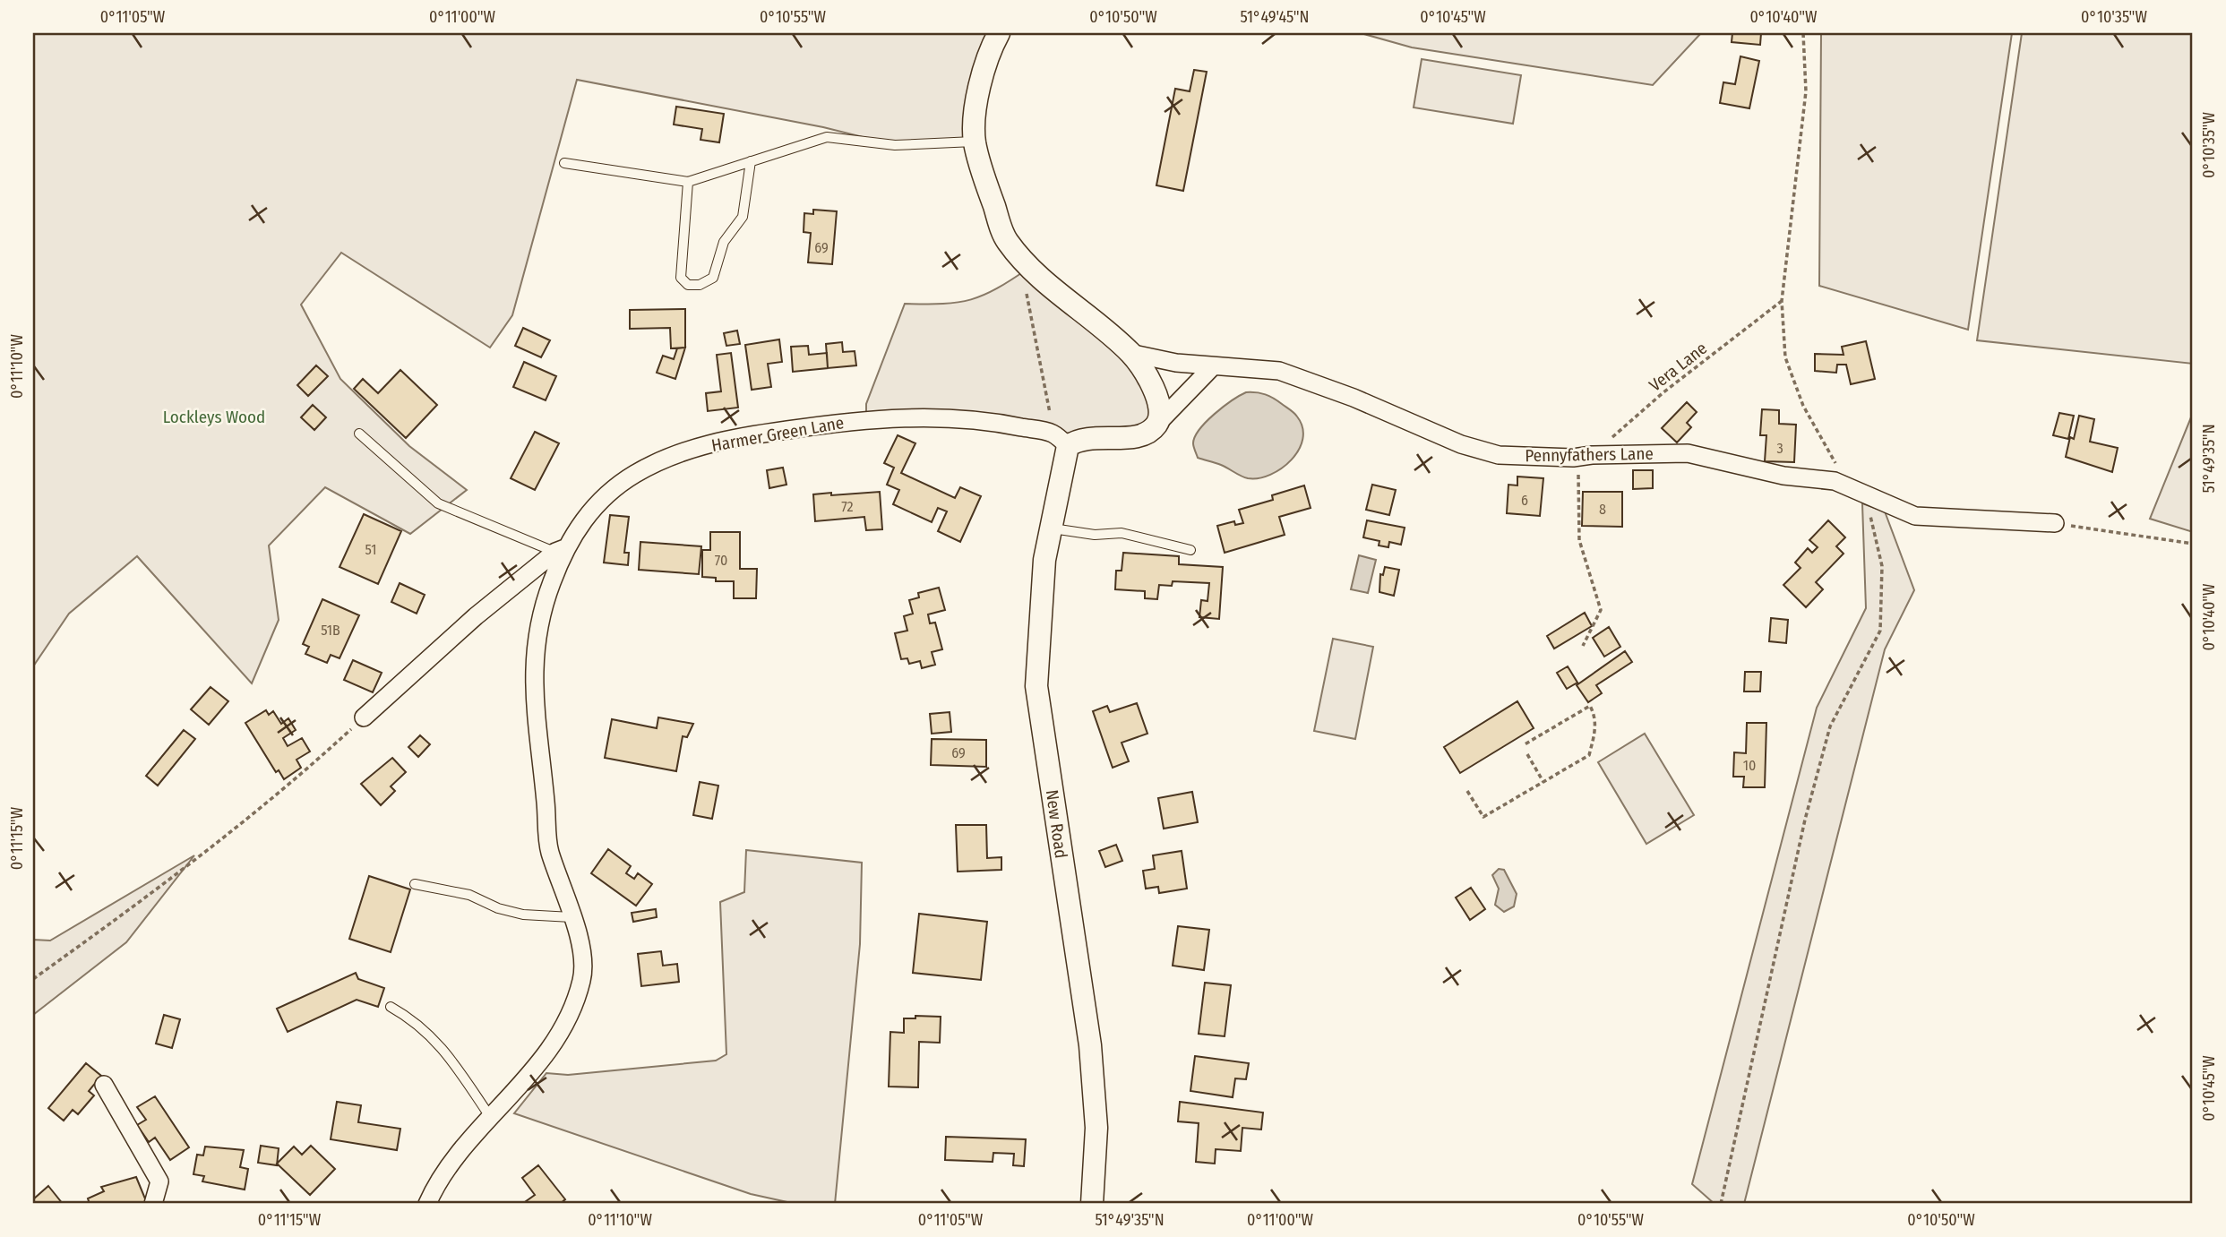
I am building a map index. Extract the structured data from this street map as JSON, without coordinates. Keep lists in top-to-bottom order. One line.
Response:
{"streets":{"street":["Harmer Green Lane","Pennyfathers Lane","New Road"],"path":["Vera Lane"]},"crossings":[["Vera Lane","Pennyfathers Lane"],["Harmer Green Lane","New Road"]],"parks":["Lockleys Wood"],"house_numbers":["69","3","6","72","8","51","70","51B","69","10"],"coordinates":["0°11'05\"W","0°11'00\"W","0°10'55\"W","0°10'50\"W","51°49'45\"N","0°10'45\"W","0°10'40\"W","0°10'35\"W","0°11'10\"W","51°49'35\"N","0°11'15\"W"]}
